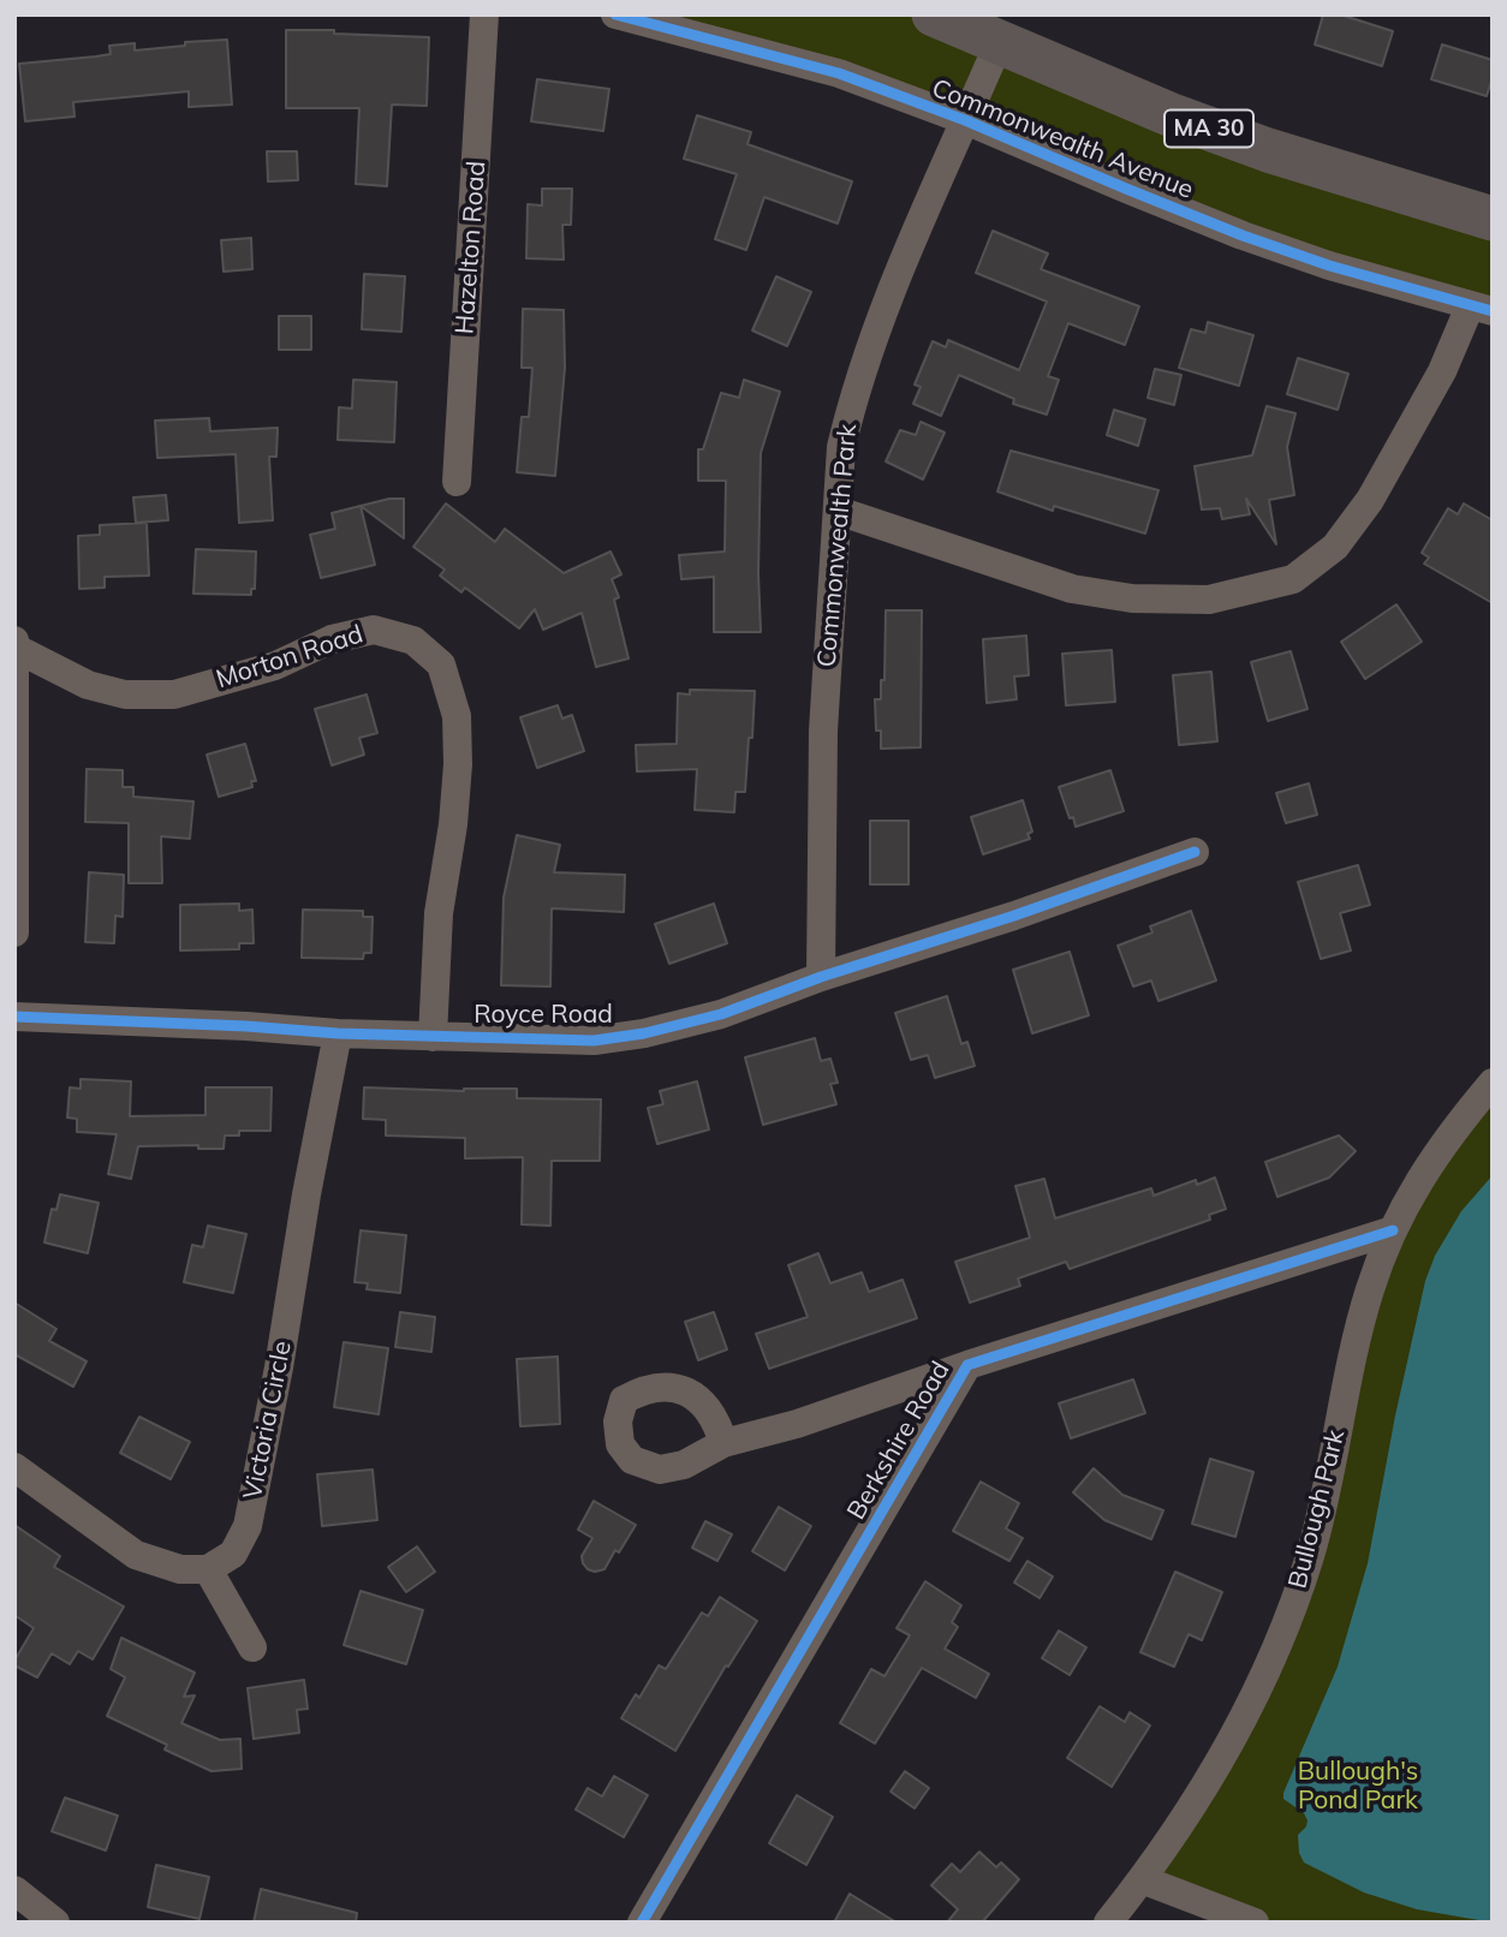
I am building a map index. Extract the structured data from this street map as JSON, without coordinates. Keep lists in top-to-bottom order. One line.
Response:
{"streets":{"main road":["MA 30"],"street":["Commonwealth Avenue","Hazelton Road","Commonwealth Park","Morton Road","Royce Road","Victoria Circle","Berkshire Road","Bullough Park"]},"crossings":[["MA 30","Commonwealth Park"],["Commonwealth Avenue","Commonwealth Park"],["Commonwealth Park","Royce Road"],["Morton Road","Royce Road"],["Royce Road","Victoria Circle"],["Berkshire Road","Bullough Park"]],"parks":["Bullough's Pond Park"]}
